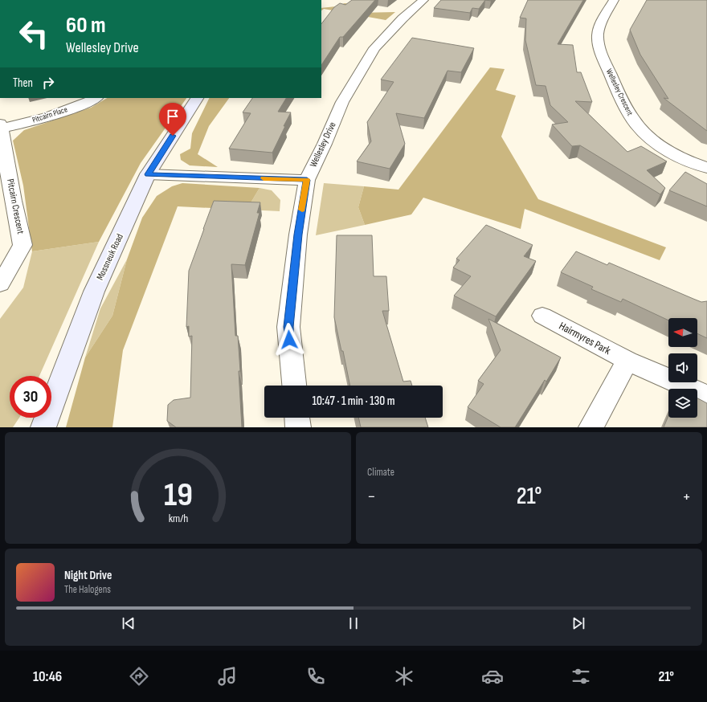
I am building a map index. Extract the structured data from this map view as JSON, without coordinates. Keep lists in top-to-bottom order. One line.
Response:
{"streets":{"street":["Wellesley Crescent","Pitcairn Place","Wellesley Drive","Pitcairn Crescent","Mossneuk Road","Hairmyres Park"]},"crossings":[["Pitcairn Place","Pitcairn Crescent"]],"north":"left","page":{"turn":["60 m","Wellesley Drive"],"then":"Then","limit":"30","trip":"10:47 · 1 min · 130 m","tile":"Climate","heat":["−","21°","+"],"song":["Night Drive","The Halogens"],"tabs":["10:46","21°"],"gauge":["19","km/h"]}}
